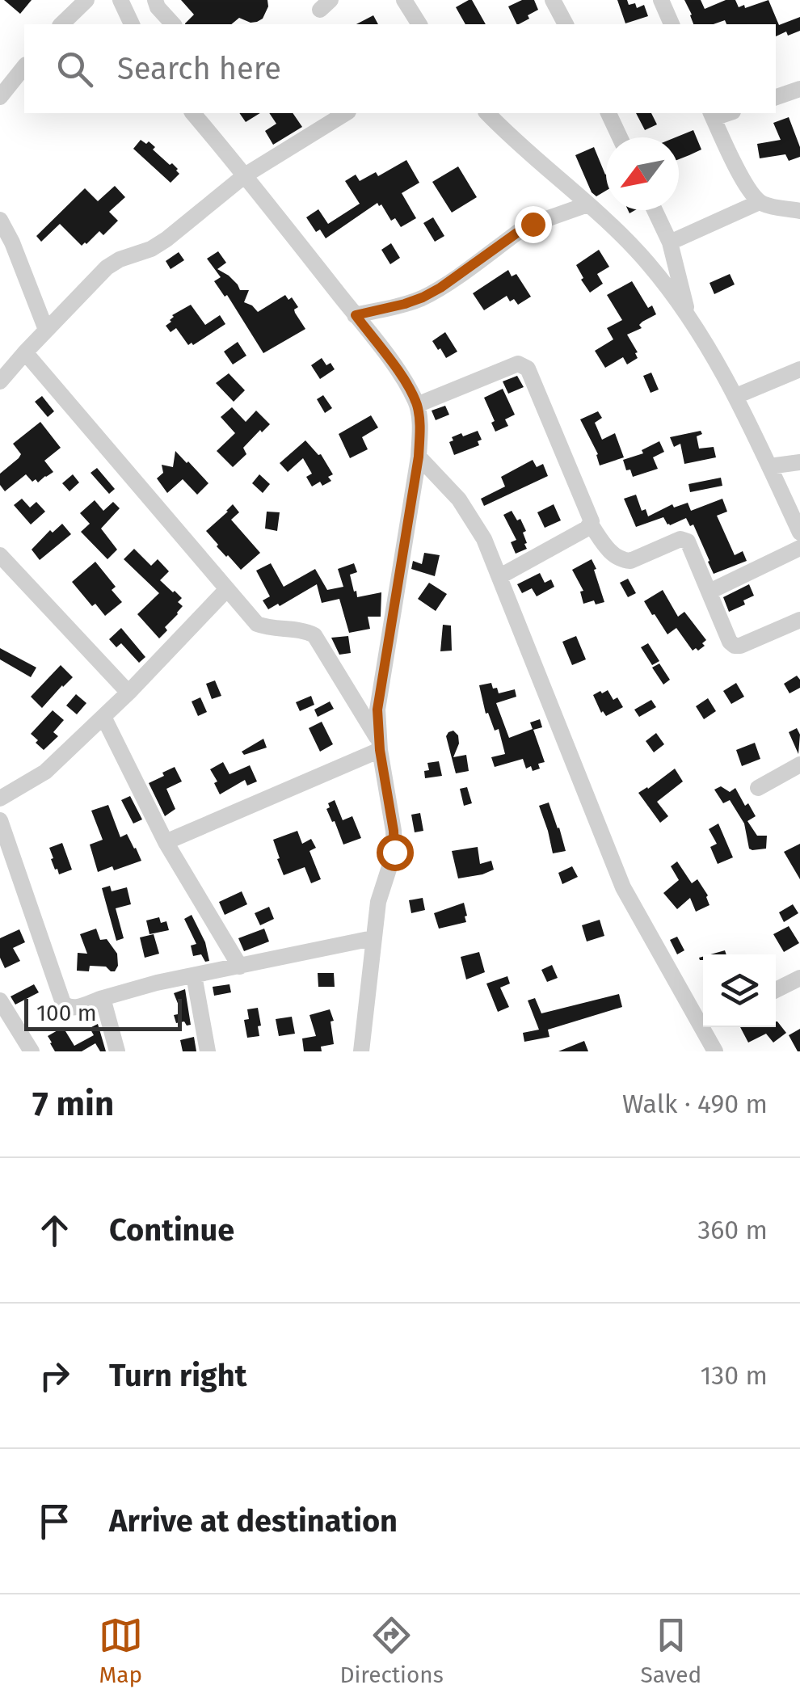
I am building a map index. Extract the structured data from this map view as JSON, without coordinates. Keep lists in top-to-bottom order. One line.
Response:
{"scale_bar":"100 m","north":"bottom left","page":{"search":"Search here","scale":"100 m","heading":["7 min","Walk · 490 m"],"list":[["Continue","360 m"],["Turn right","130 m"],"Arrive at destination"],"nav":["Map","Directions","Saved"]}}
